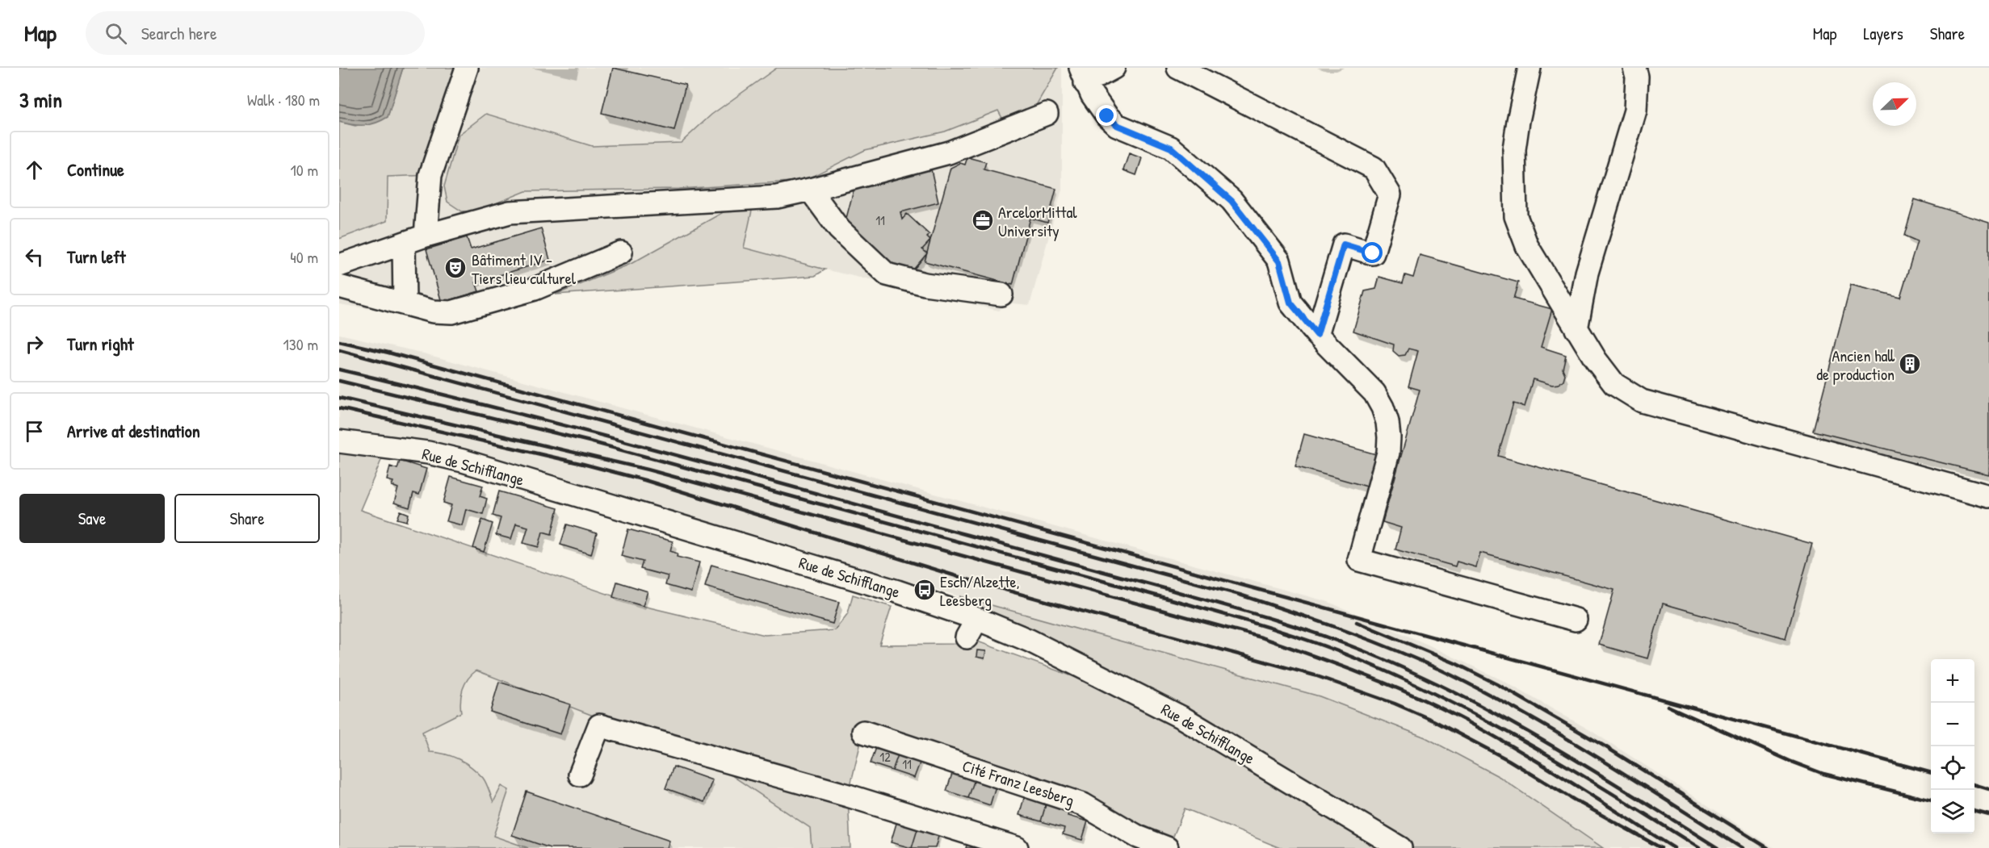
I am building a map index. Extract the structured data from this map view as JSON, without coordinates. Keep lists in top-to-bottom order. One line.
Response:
{"streets":{"street":["Rue de Schifflange","Cité Franz Leesberg"]},"places":{"office":["ArcelorMittal University"],"theatre":["Bâtiment IV - Tiers lieu culturel"],"building":["Ancien hall de production"],"bus stop":["Esch/Alzette, Leesberg"]},"house_numbers":["11","12","11"],"north":"top right","page":{"header":"Map","search":"Search here","nav":["Map","Layers","Share"],"heading":["3 min","Walk · 180 m"],"list":[["Continue","10 m"],["Turn left","40 m"],["Turn right","130 m"],"Arrive at destination"],"buttons":["Save","Share"],"map_buttons":["+","−"]}}
